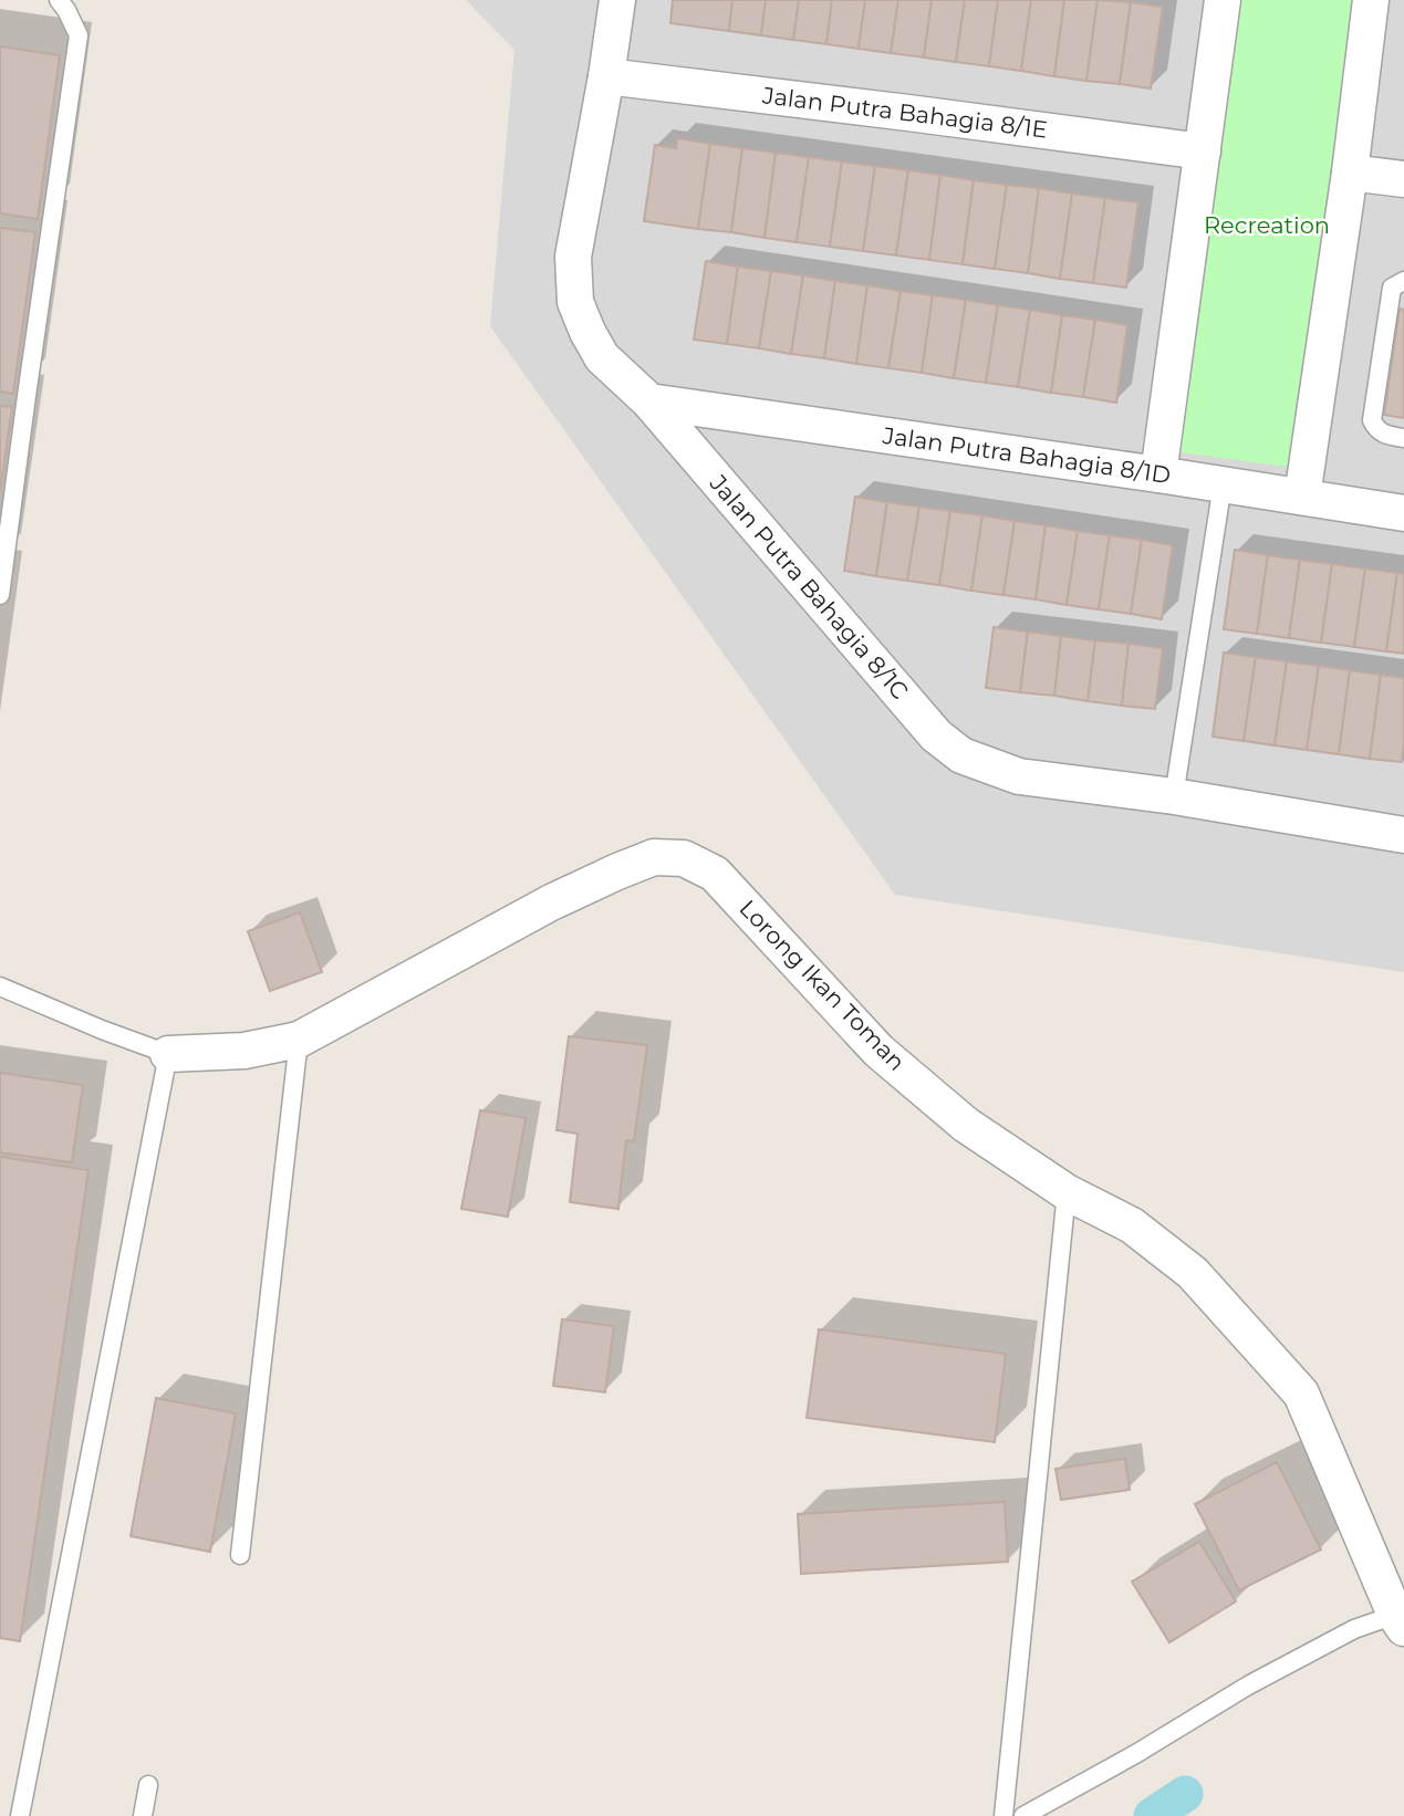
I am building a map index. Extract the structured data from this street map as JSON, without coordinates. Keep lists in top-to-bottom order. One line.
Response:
{"streets":{"street":["Jalan Putra Bahagia 8/1E","Jalan Putra Bahagia 8/1D","Jalan Putra Bahagia 8/1C","Lorong Ikan Toman"]},"crossings":[["Jalan Putra Bahagia 8/1E","Jalan Putra Bahagia 8/1C"],["Jalan Putra Bahagia 8/1D","Jalan Putra Bahagia 8/1C"]],"parks":["Recreation"]}
